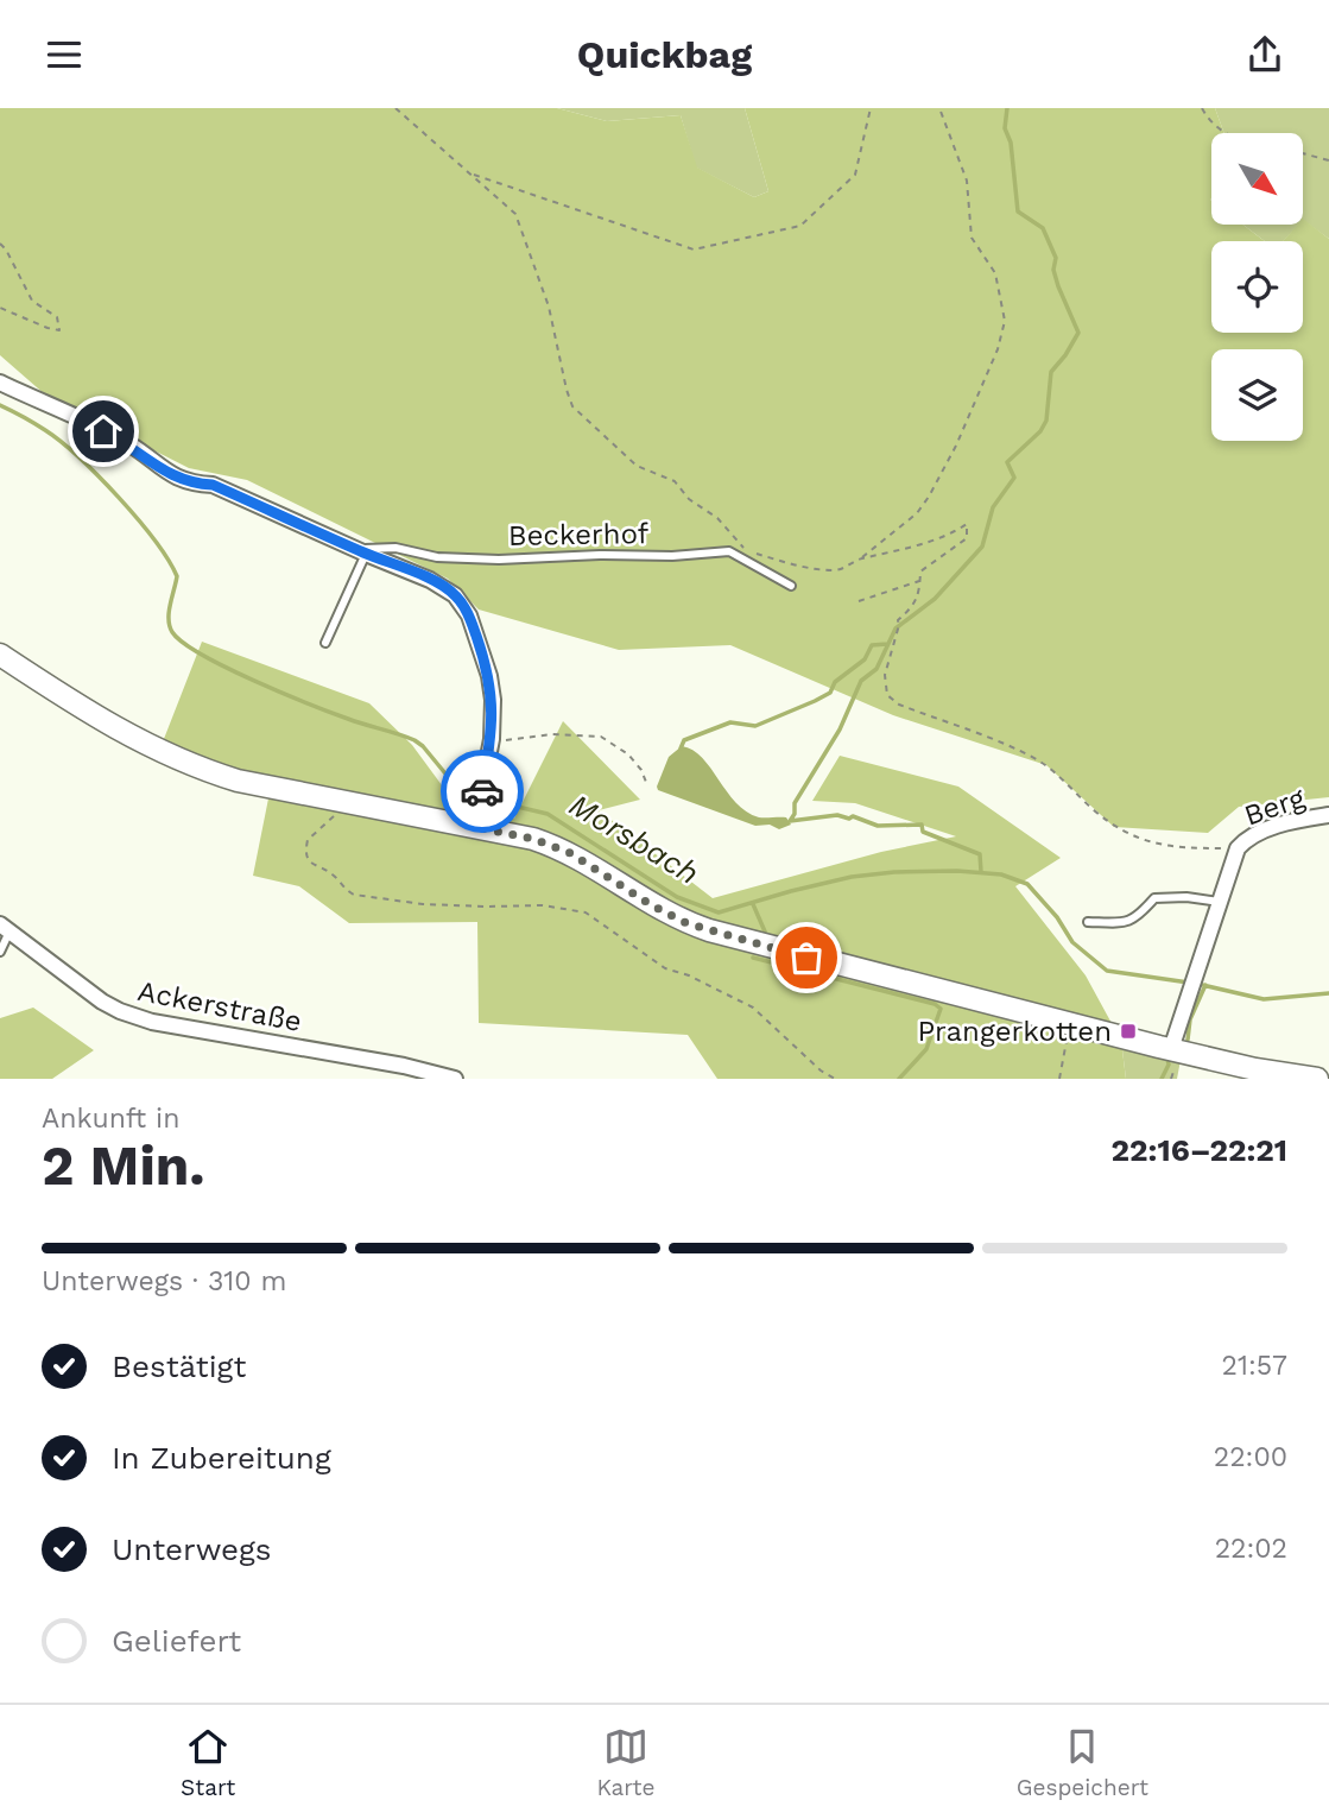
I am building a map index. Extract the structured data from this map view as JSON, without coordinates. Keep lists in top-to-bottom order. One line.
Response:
{"streets":{"street":["Berg","Ackerstraße"],"lane":["Beckerhof"]},"water":["Morsbach"],"places":{"transit":["Prangerkotten"]},"north":"bottom right","page":{"header":"Quickbag","heading":["2 Min.","Ankunft in","22:16–22:21"],"bar":"Unterwegs · 310 m","list":[["Bestätigt","21:57"],["In Zubereitung","22:00"],["Unterwegs","22:02"],"Geliefert"],"tabs":["Start","Karte","Gespeichert"]}}
